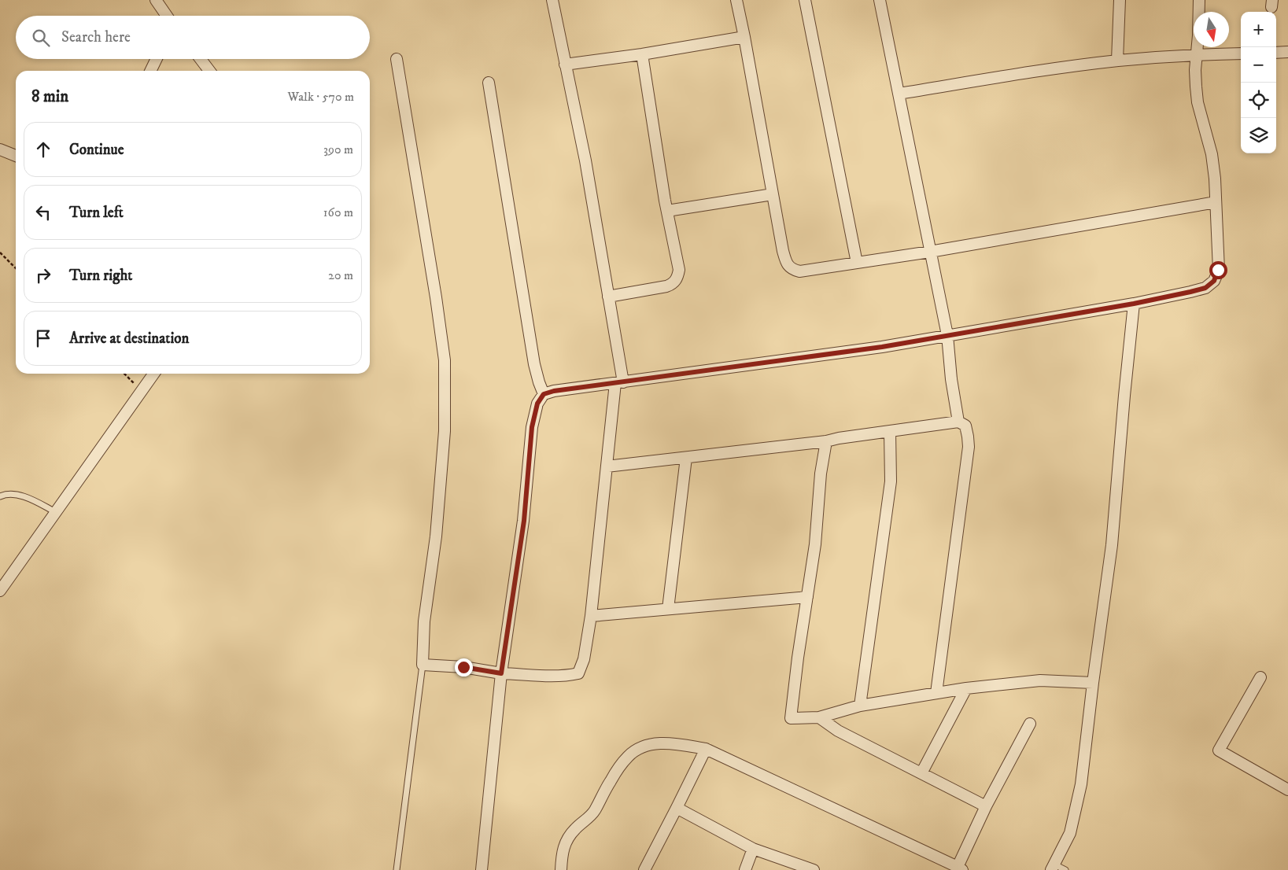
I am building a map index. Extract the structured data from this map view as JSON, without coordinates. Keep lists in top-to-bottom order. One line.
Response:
{"north":"bottom","page":{"map_buttons":["+","−"],"search":"Search here","heading":["8 min","Walk · 570 m"],"list":[["Continue","390 m"],["Turn left","160 m"],["Turn right","20 m"],"Arrive at destination"]}}
